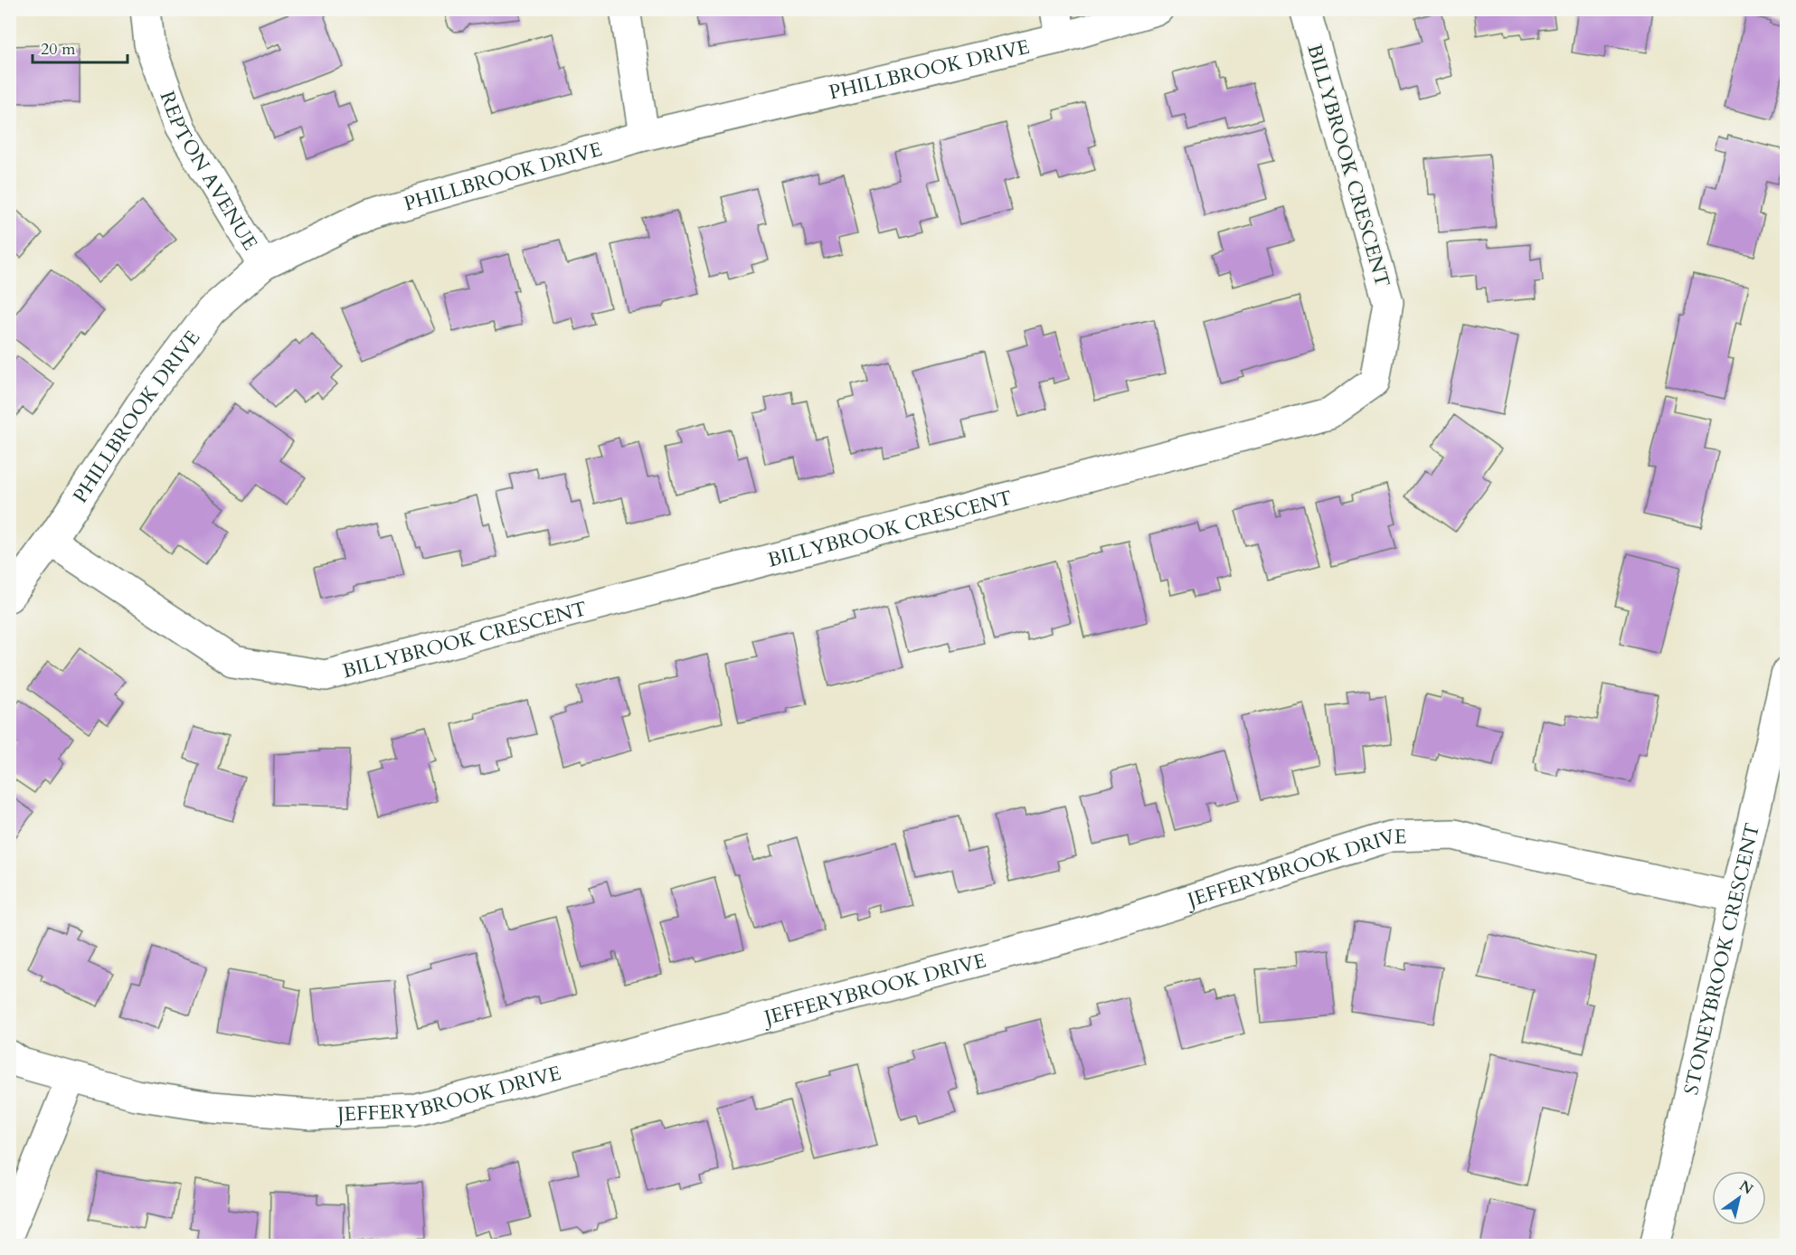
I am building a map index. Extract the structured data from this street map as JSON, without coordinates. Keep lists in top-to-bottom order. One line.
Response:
{"streets":{"street":["PHILLBROOK DRIVE","BILLYBROOK CRESCENT","REPTON AVENUE","JEFFERYBROOK DRIVE","STONEYBROOK CRESCENT"]},"crossings":[["PHILLBROOK DRIVE","BILLYBROOK CRESCENT"],["PHILLBROOK DRIVE","REPTON AVENUE"],["JEFFERYBROOK DRIVE","STONEYBROOK CRESCENT"]],"scale_bar":"20 m","north":"top right"}
